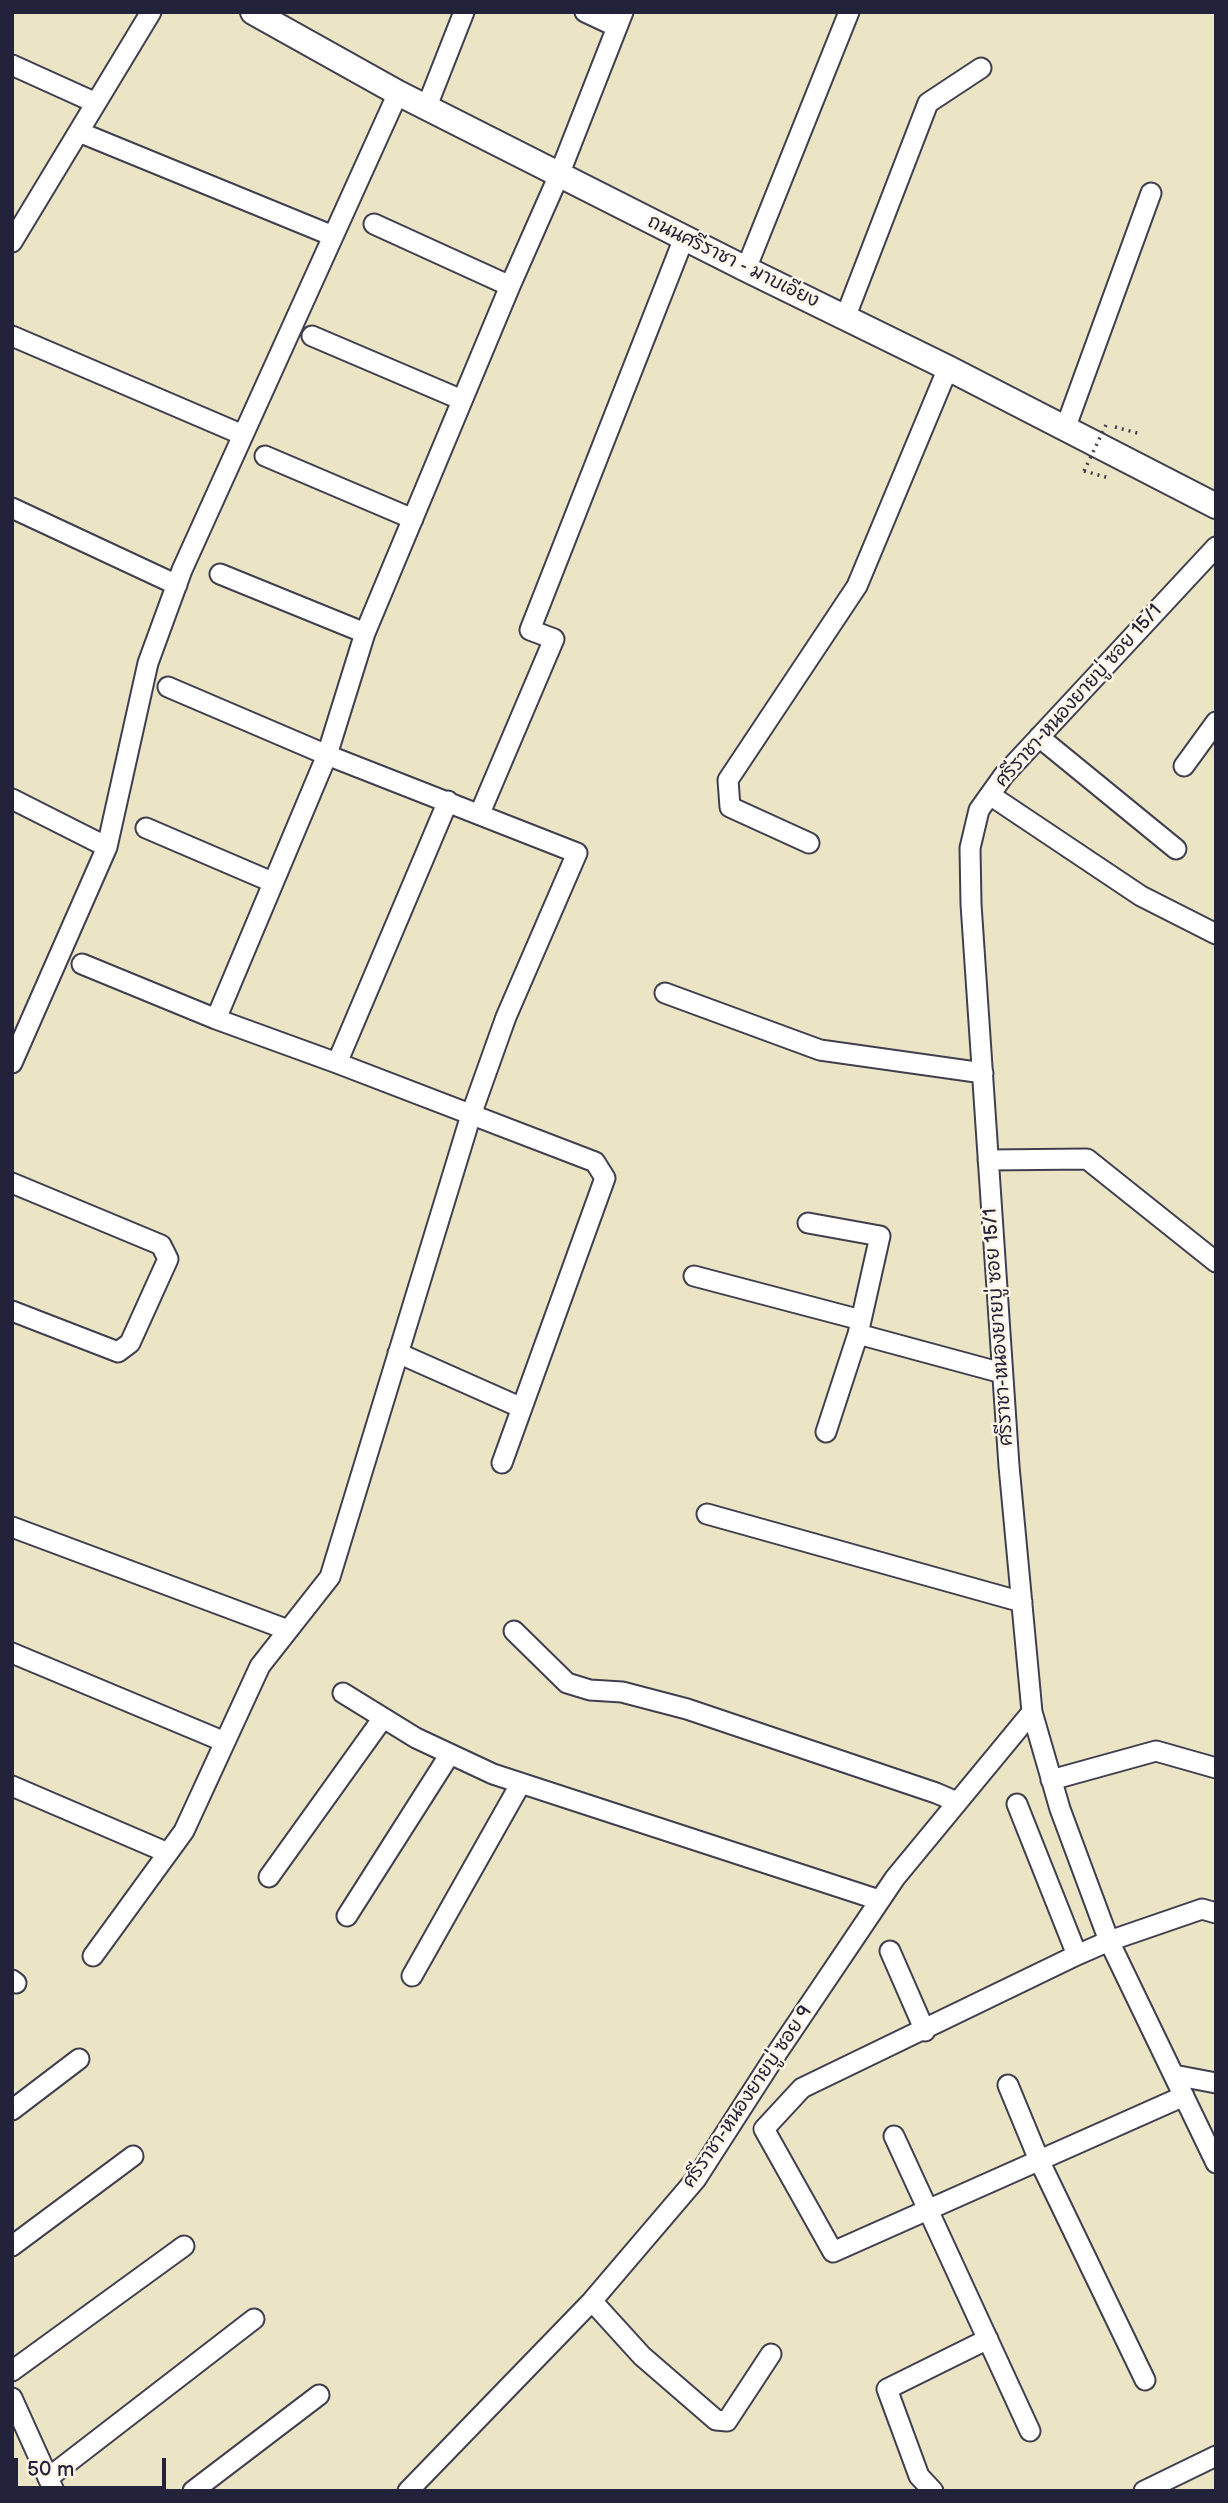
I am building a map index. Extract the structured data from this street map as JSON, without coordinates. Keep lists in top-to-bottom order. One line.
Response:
{"streets":{"main road":["ถนนศรีราชา - มาบเอียง"],"street":["ศรีราชา-หนองยายบู่ ซอย 15/1","ศรีราชา-หนองยายบู่ ซอย 9"]},"crossings":[["ศรีราชา-หนองยายบู่ ซอย 15/1","ศรีราชา-หนองยายบู่ ซอย 9"]],"scale_bar":"50 m"}
